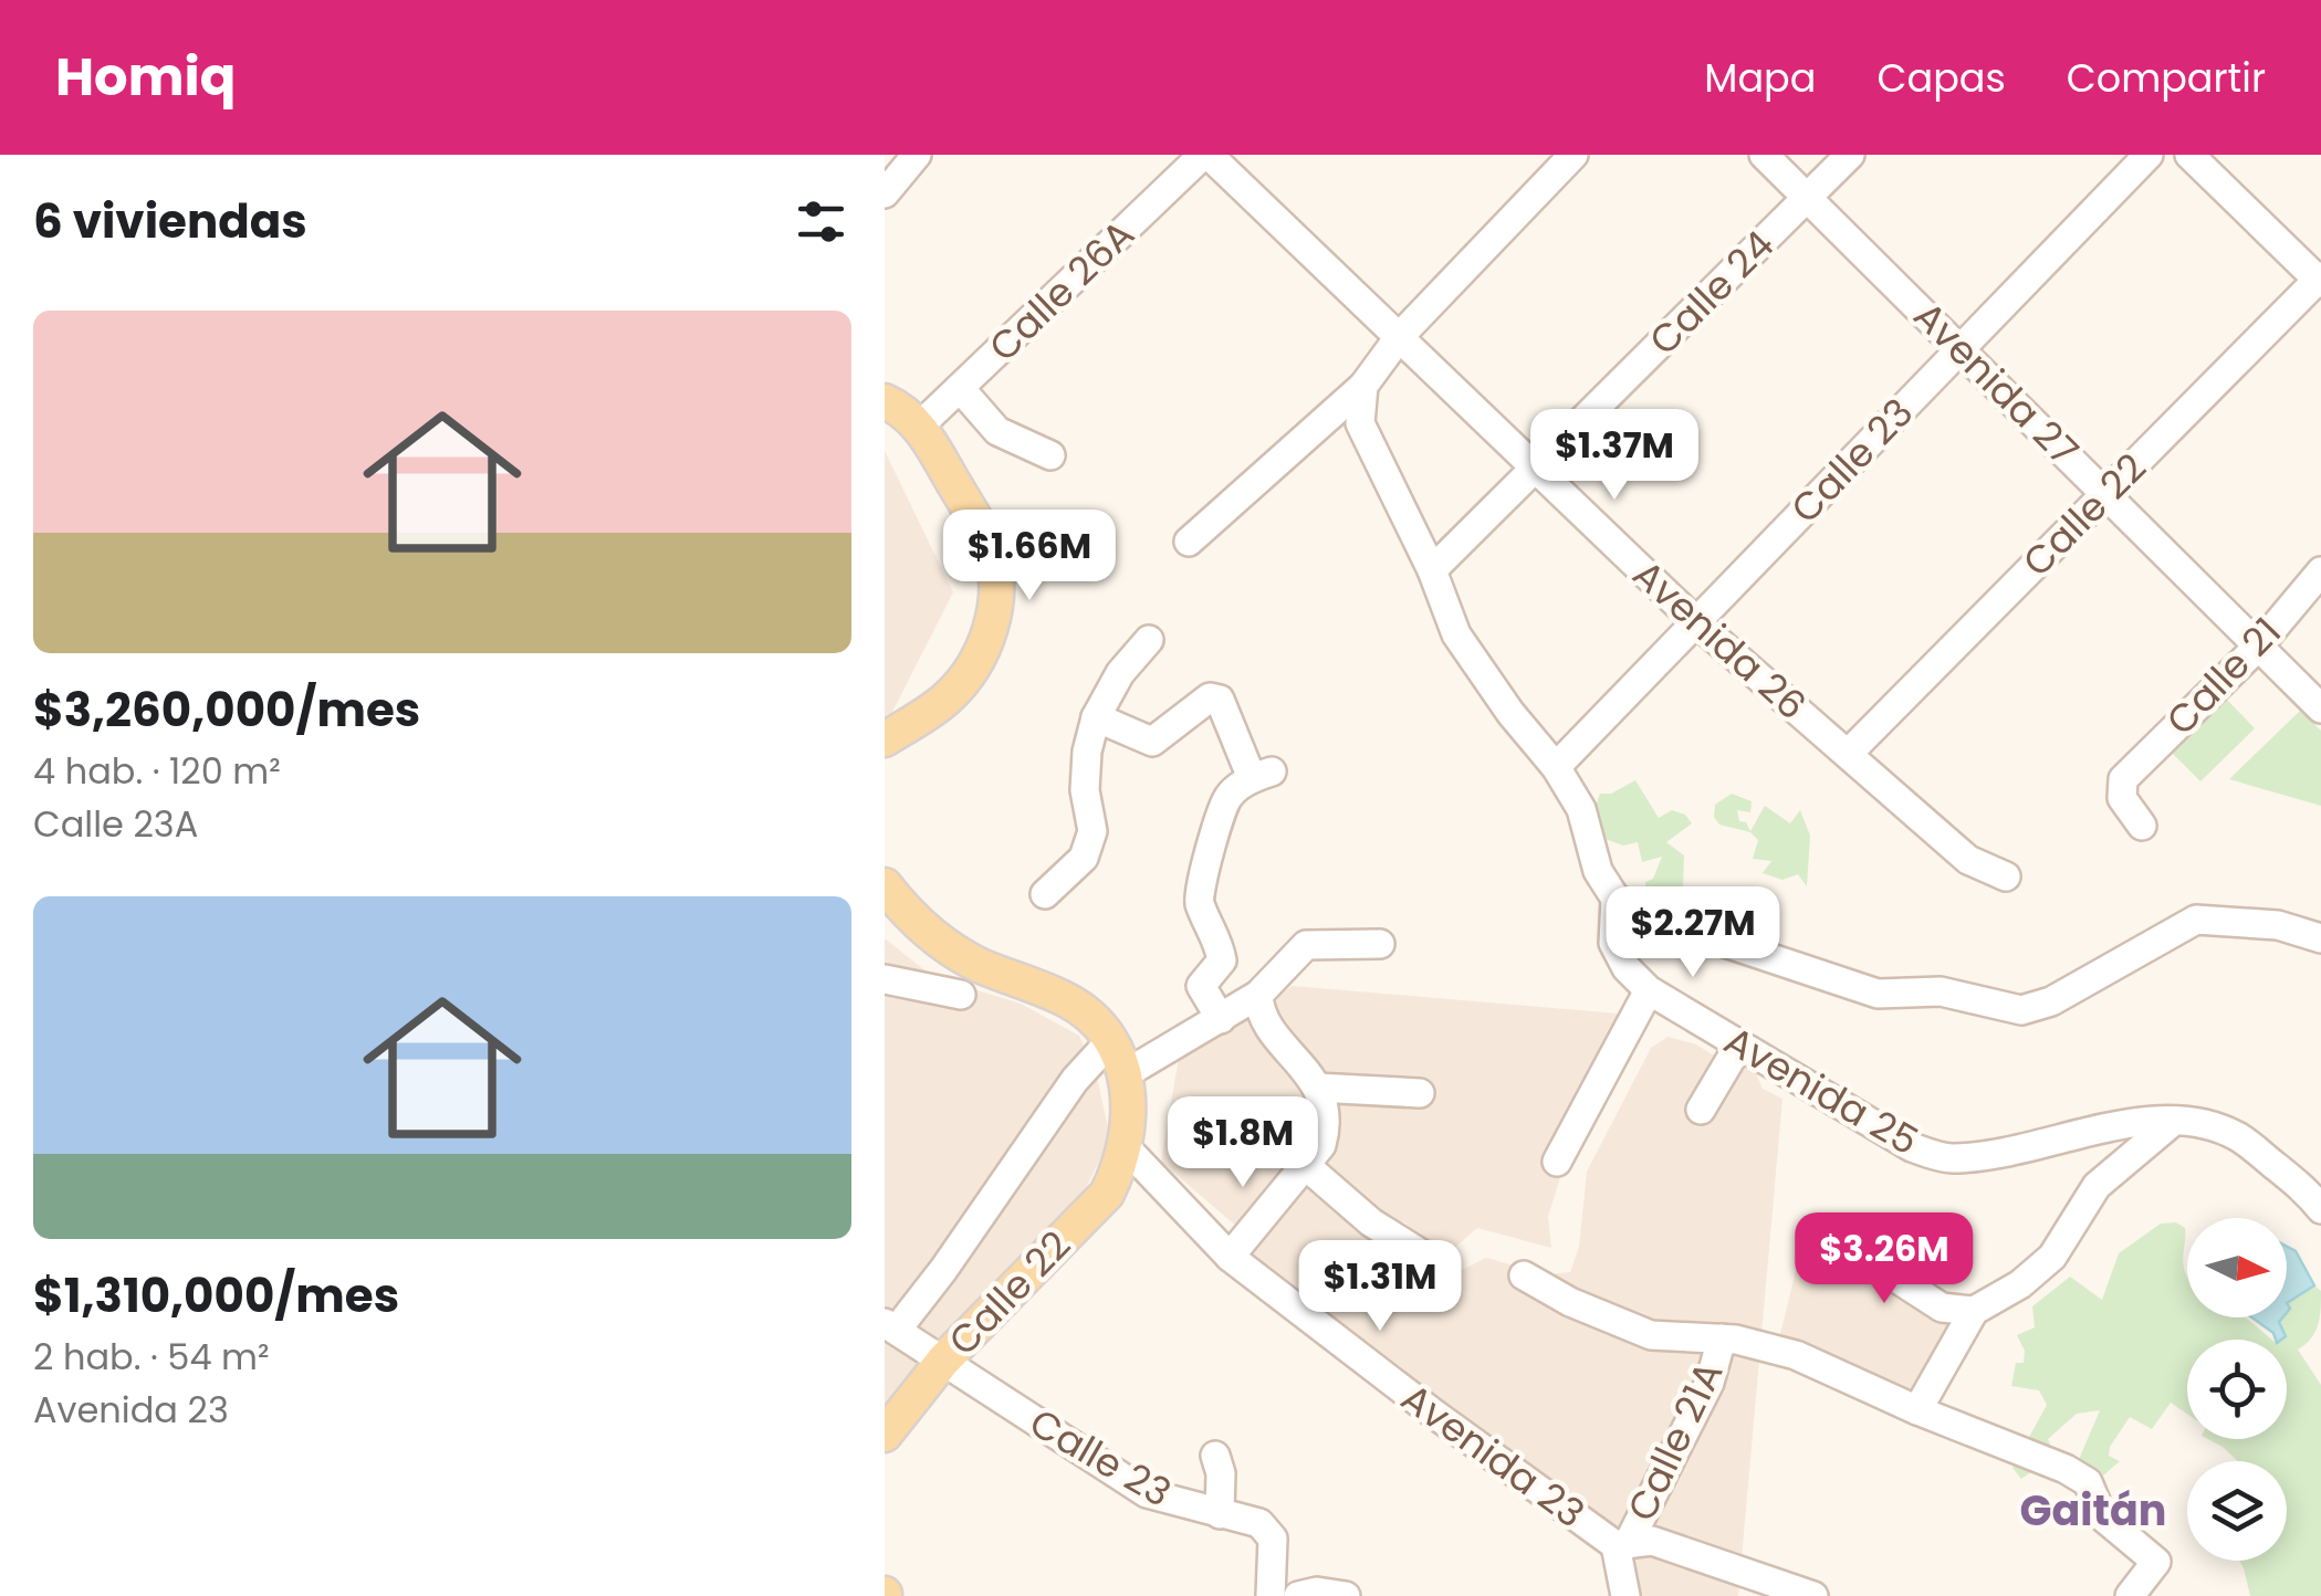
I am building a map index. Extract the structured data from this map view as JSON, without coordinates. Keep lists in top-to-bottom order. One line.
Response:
{"streets":{"main road":["Calle 22"],"street":["Calle 26A","Calle 24","Avenida 27","Calle 23","Avenida 26","Calle 21","Avenida 25","Calle 21A","Avenida 23"]},"crossings":[["Calle 26A","Avenida 26"],["Calle 24","Avenida 27"],["Calle 24","Avenida 26"],["Calle 24","Avenida 25"],["Avenida 27","Calle 23"],["Avenida 27","Calle 22"],["Avenida 27","Calle 21"],["Calle 23","Calle 22"],["Calle 23","Avenida 26"],["Calle 23","Avenida 25"],["Calle 22","Avenida 26"],["Calle 22","Avenida 23"],["Calle 21A","Avenida 23"]],"districts":["Gaitán"],"north":"right","page":{"header":"Homiq","nav":["Mapa","Capas","Compartir"],"heading":"6 viviendas","list":[{"name":"$3,260,000/mes","note":"4 hab. · 120 m² · Calle 23A"},{"name":"$1,310,000/mes","note":"2 hab. · 54 m² · Avenida 23"}],"price":["$1.37M","$1.66M","$2.27M","$1.8M","$3.26M","$1.31M"]}}
